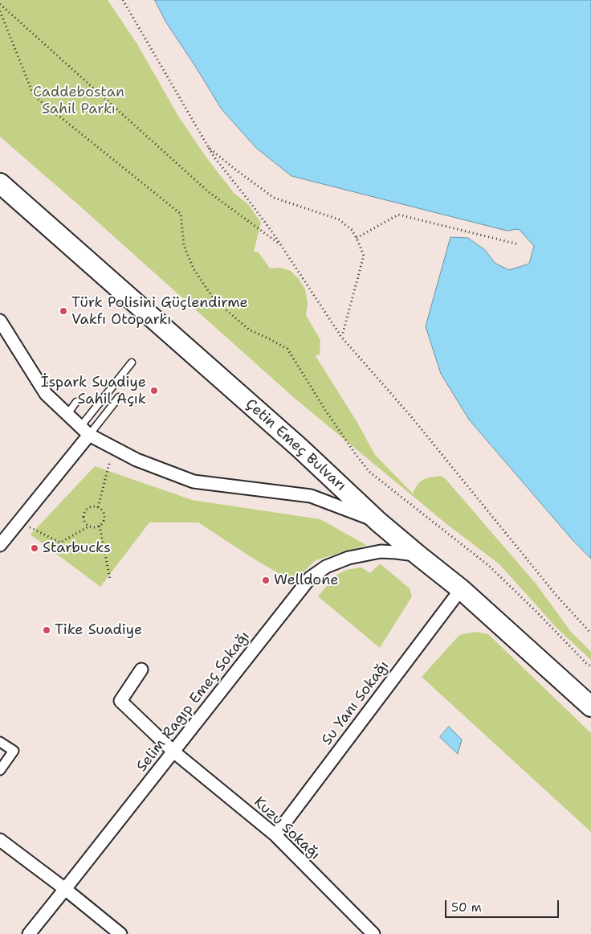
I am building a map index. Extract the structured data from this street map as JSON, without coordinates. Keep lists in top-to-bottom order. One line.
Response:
{"streets":{"main road":["Çetin Emeç Bulvarı"],"street":["Selim Ragıp Emeç Sokağı","Su Yanı Sokağı","Kuzu Sokağı"]},"crossings":[["Çetin Emeç Bulvarı","Selim Ragıp Emeç Sokağı"],["Çetin Emeç Bulvarı","Su Yanı Sokağı"],["Selim Ragıp Emeç Sokağı","Kuzu Sokağı"],["Su Yanı Sokağı","Kuzu Sokağı"]],"parks":["Caddebostan Sahil Parkı"],"places":["Türk Polisini Güçlendirme Vakfı Otoparkı","İspark Suadiye Sahil Açık","Starbucks","Welldone","Tike Suadiye"],"scale_bar":"50 m"}
